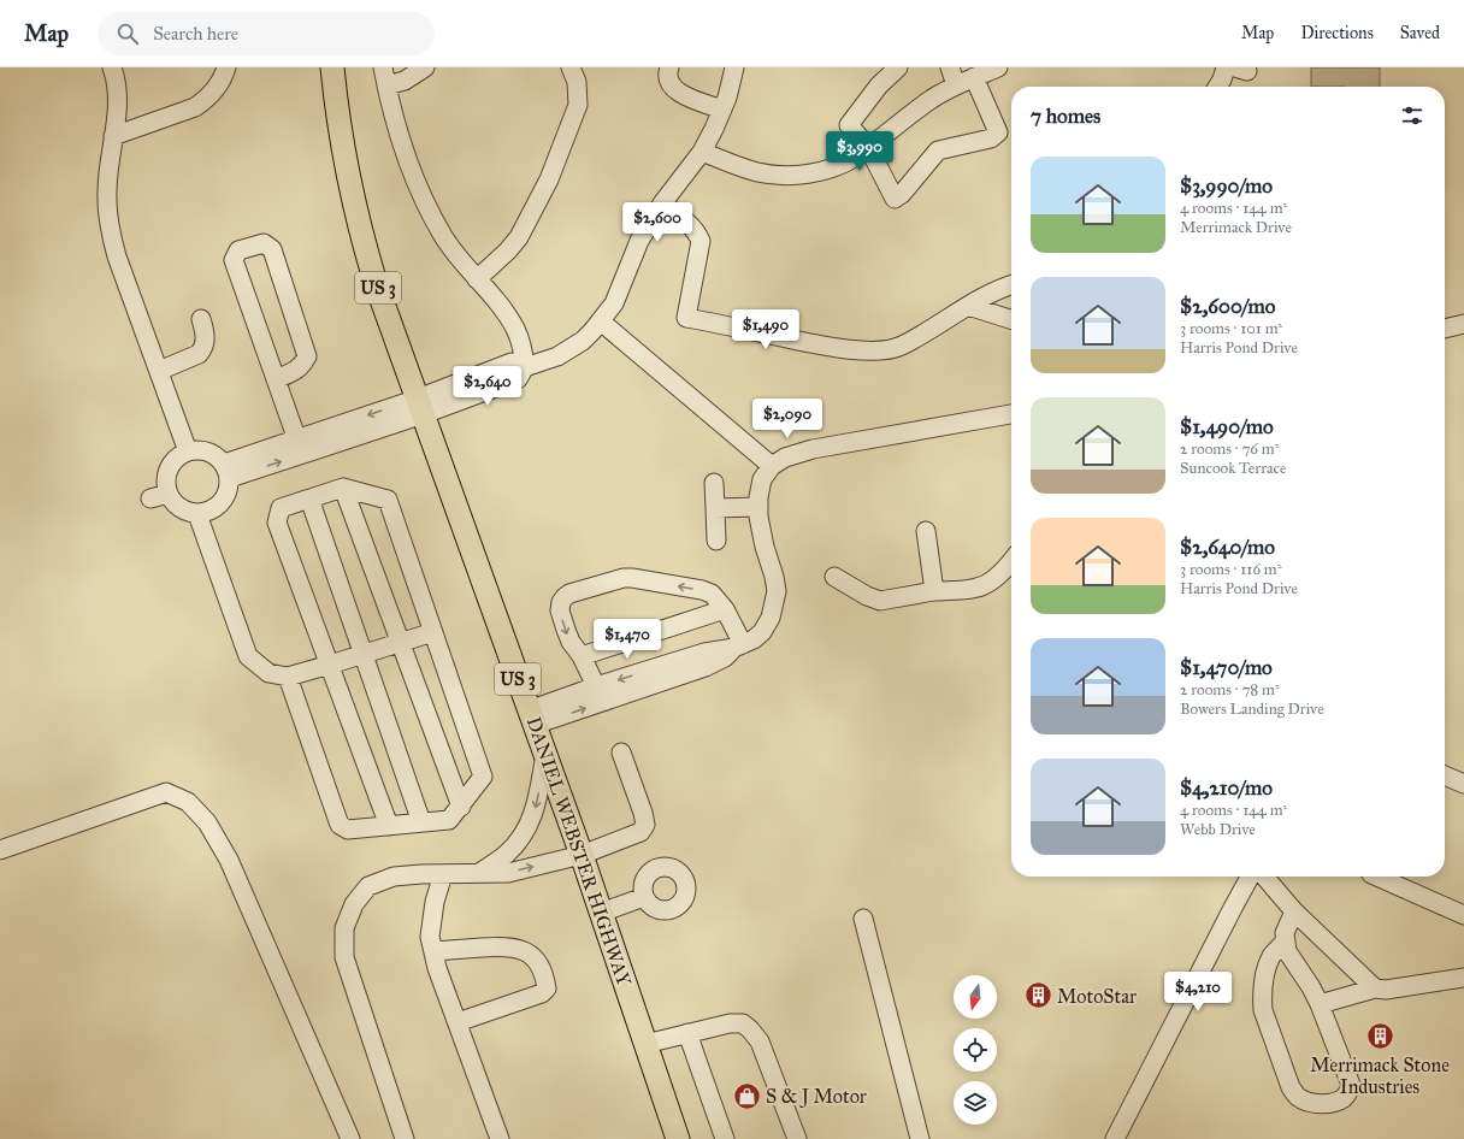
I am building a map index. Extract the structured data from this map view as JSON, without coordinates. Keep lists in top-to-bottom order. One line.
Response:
{"streets":{"main road":["US 3","DANIEL WEBSTER HIGHWAY"]},"places":{"building":["MotoStar","Merrimack Stone Industries"],"shop":["S & J Motor"]},"north":"bottom","page":{"header":"Map","search":"Search here","nav":["Map","Directions","Saved"],"heading":"7 homes","price":["$3,990","$2,600","$1,490","$2,640","$2,090","$1,470","$4,210"],"list":[{"name":"$3,990/mo","note":"4 rooms · 144 m² · Merrimack Drive"},{"name":"$2,600/mo","note":"3 rooms · 101 m² · Harris Pond Drive"},{"name":"$1,490/mo","note":"2 rooms · 76 m² · Suncook Terrace"},{"name":"$2,640/mo","note":"3 rooms · 116 m² · Harris Pond Drive"},{"name":"$1,470/mo","note":"2 rooms · 78 m² · Bowers Landing Drive"},{"name":"$4,210/mo","note":"4 rooms · 144 m² · Webb Drive"}]}}
